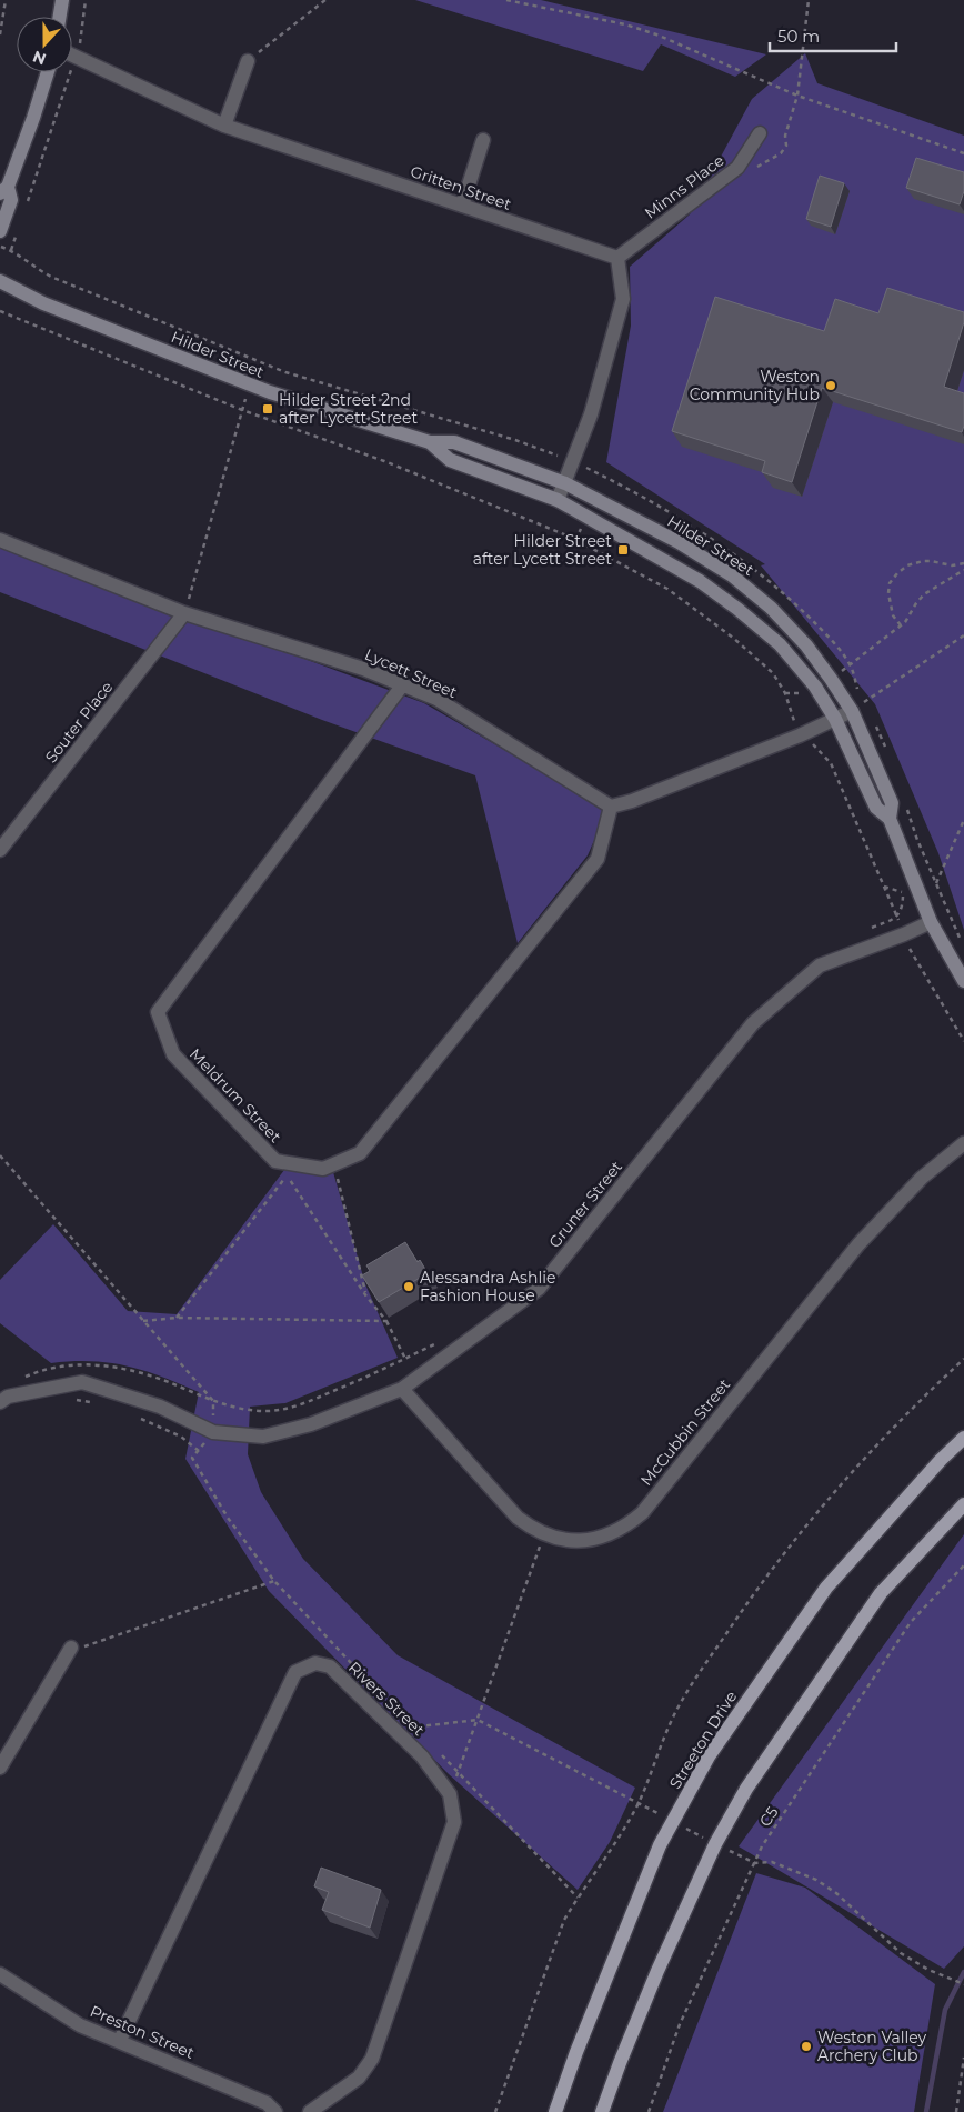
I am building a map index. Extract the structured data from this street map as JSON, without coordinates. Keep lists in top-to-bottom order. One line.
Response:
{"streets":{"main road":["Streeton Drive"],"street":["Minns Place","Gritten Street","Hilder Street","Lycett Street","Souter Place","Meldrum Street","Gruner Street","McCubbin Street","Rivers Street","Preston Street"],"path":["C5"]},"crossings":[["Minns Place","Gritten Street"],["Hilder Street","Gruner Street"],["Lycett Street","Souter Place"],["Lycett Street","Meldrum Street"],["Gruner Street","McCubbin Street"],["Rivers Street","Preston Street"]],"places":{"other":["Weston Community Hub","Alessandra Ashlie Fashion House","Weston Valley Archery Club"],"transit":["Hilder Street 2nd after Lycett Street","Hilder Street after Lycett Street"]},"scale_bar":"50 m","north":"bottom"}
